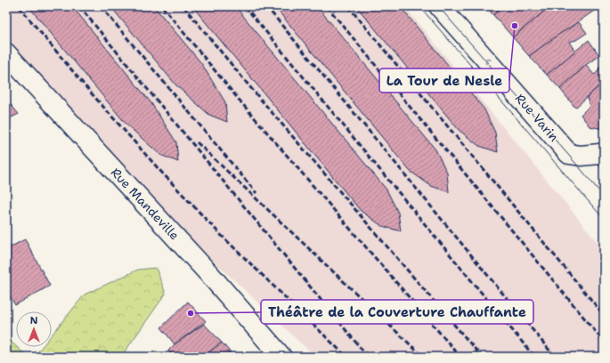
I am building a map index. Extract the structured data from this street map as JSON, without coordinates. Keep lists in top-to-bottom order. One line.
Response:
{"streets":{"street":["Rue Varin","Rue Mandeville"]},"one_way":["Rue Varin"],"places":["La Tour de Nesle","Théâtre de la Couverture Chauffante"],"north":"top"}
